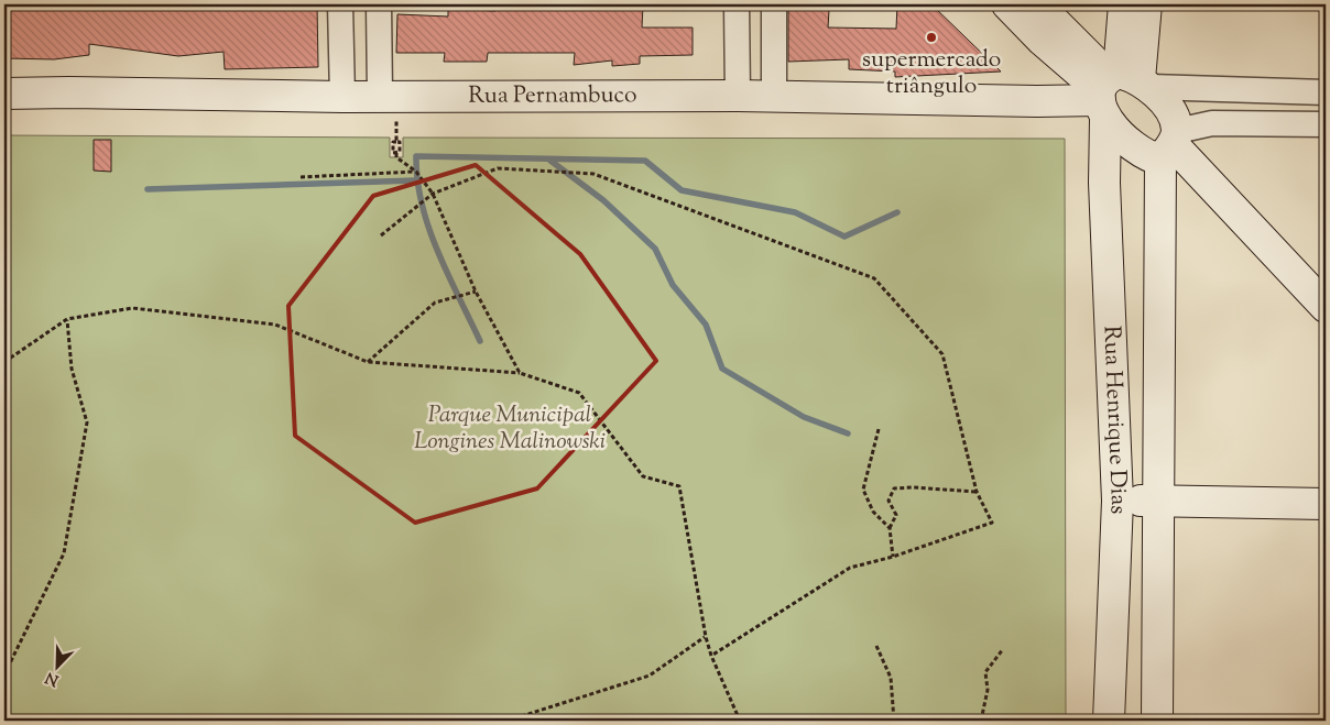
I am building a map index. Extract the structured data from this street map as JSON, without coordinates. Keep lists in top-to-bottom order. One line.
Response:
{"streets":{"main road":["Rua Pernambuco","Rua Henrique Dias"]},"crossings":[["Rua Pernambuco","Rua Henrique Dias"]],"parks":["Parque Municipal Longines Malinowski"],"places":["supermercado triângulo"],"north":"bottom left"}
